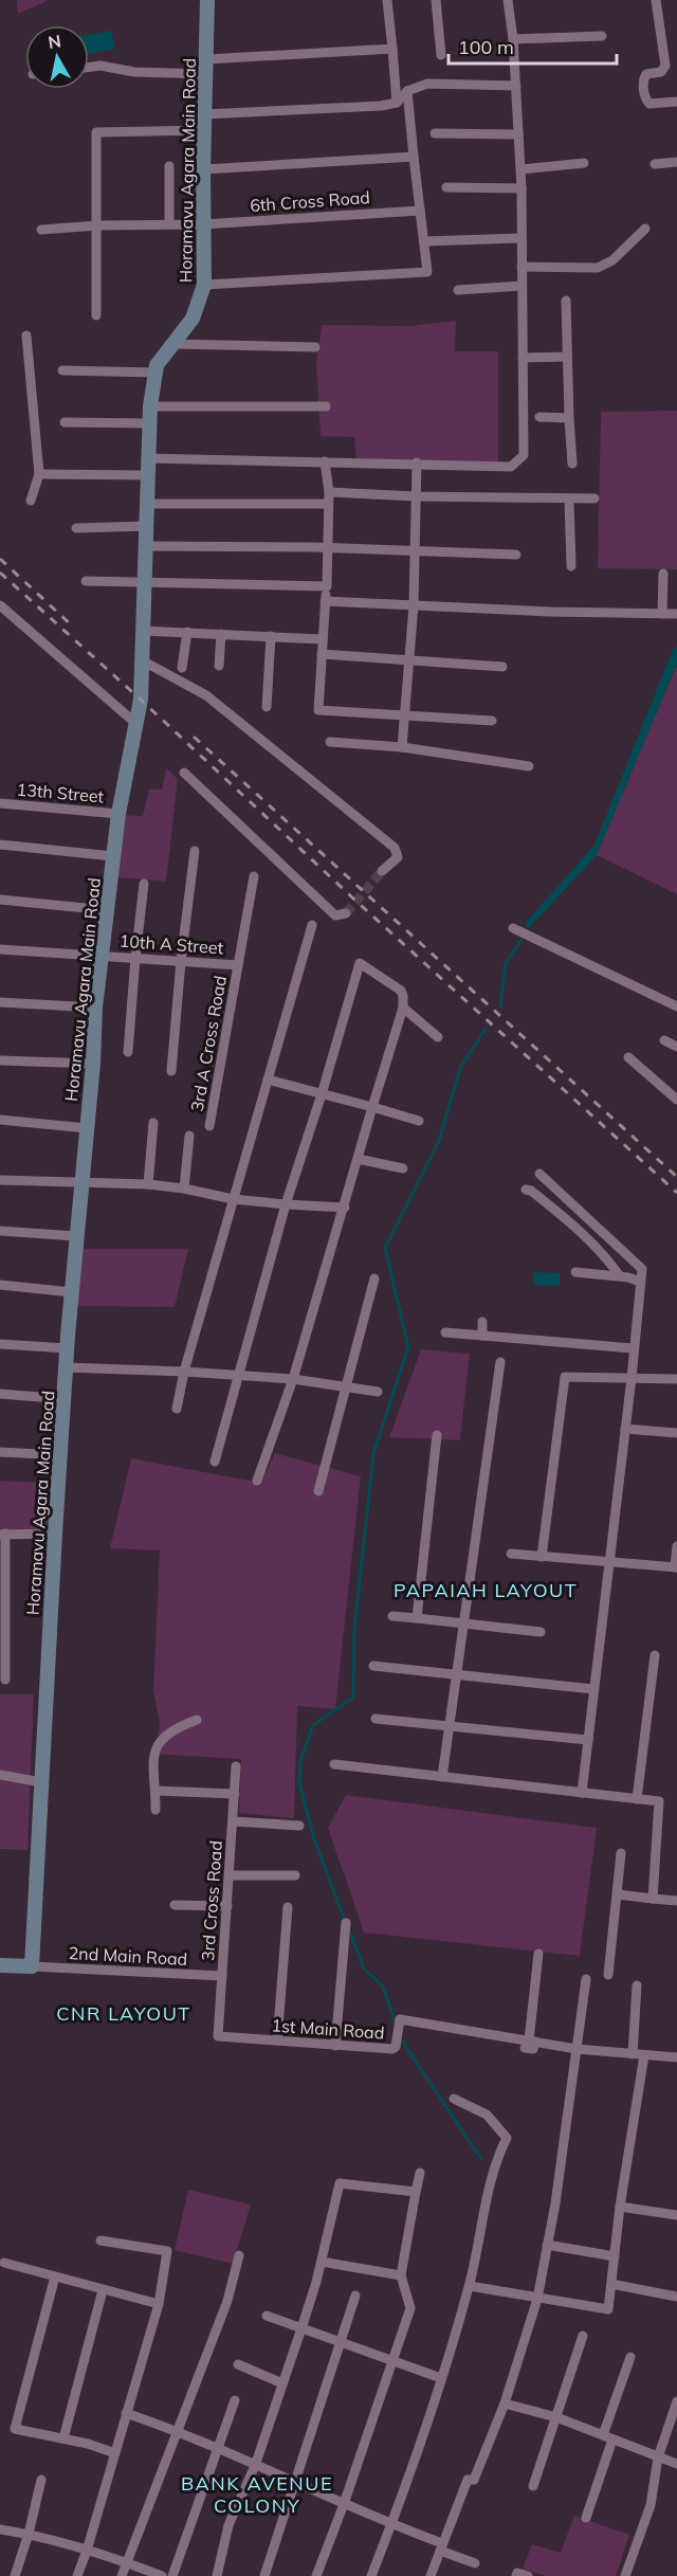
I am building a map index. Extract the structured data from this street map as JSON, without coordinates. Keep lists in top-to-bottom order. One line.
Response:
{"streets":{"street":["Horamavu Agara Main Road","6th Cross Road","13th Street","10th A Street","3rd A Cross Road","3rd Cross Road","2nd Main Road","1st Main Road"]},"crossings":[["Horamavu Agara Main Road","6th Cross Road"],["Horamavu Agara Main Road","13th Street"],["Horamavu Agara Main Road","10th A Street"],["Horamavu Agara Main Road","2nd Main Road"],["10th A Street","3rd A Cross Road"],["3rd Cross Road","2nd Main Road"],["3rd Cross Road","1st Main Road"]],"districts":["PAPAIAH LAYOUT","CNR LAYOUT","BANK AVENUE COLONY"],"scale_bar":"100 m","north":"top"}
